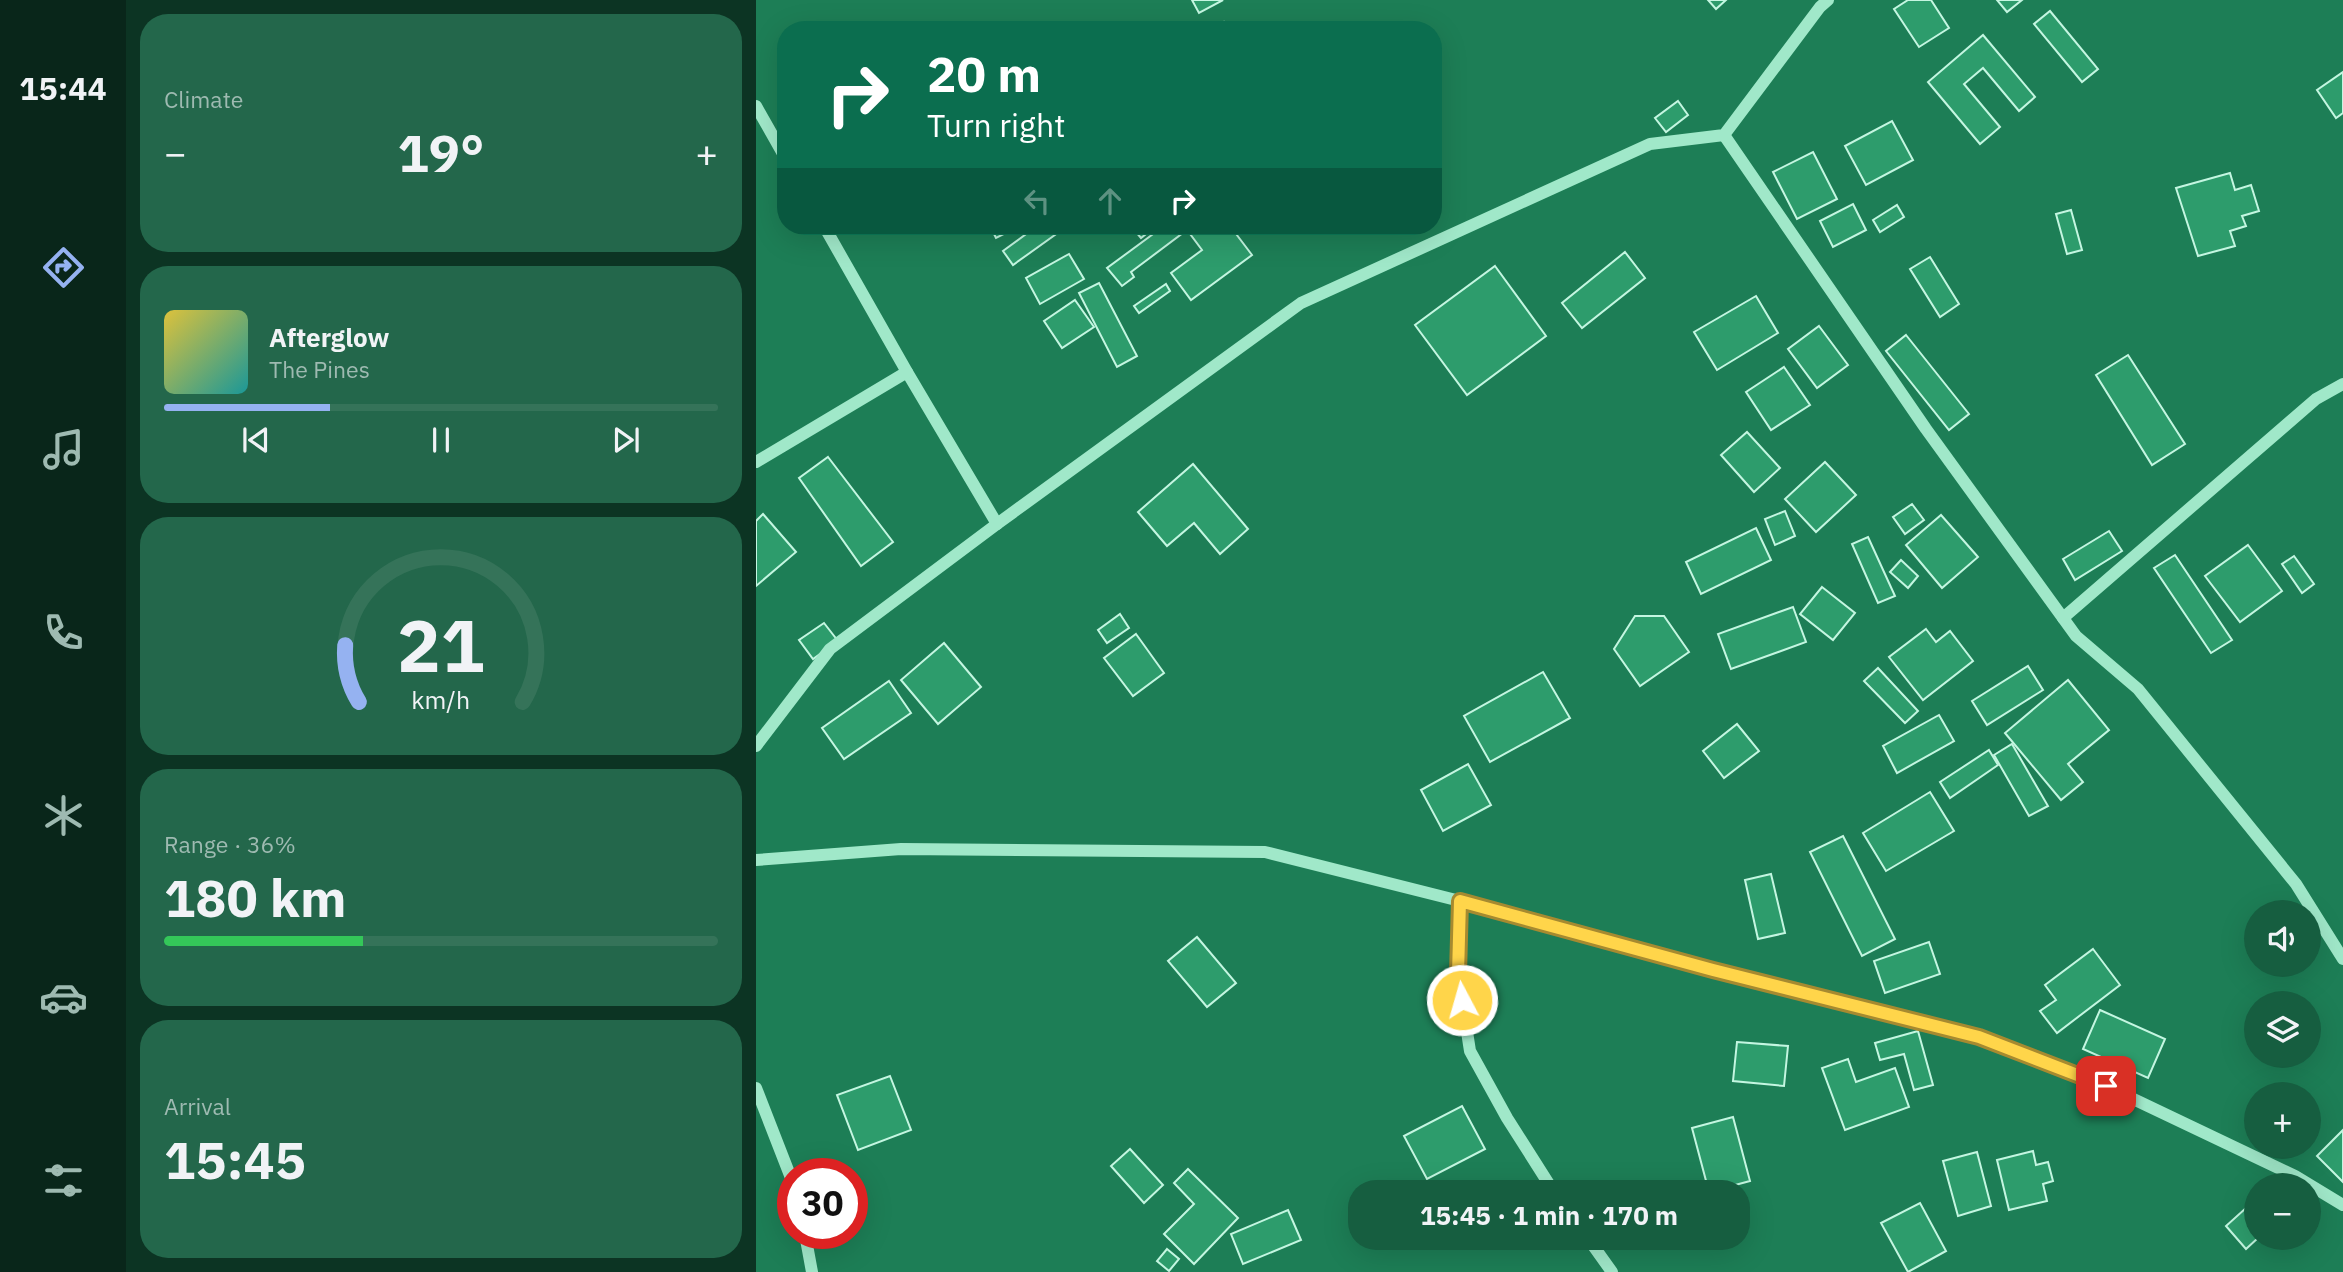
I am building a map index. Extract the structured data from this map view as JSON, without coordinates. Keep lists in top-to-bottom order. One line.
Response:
{"page":{"tabs":"15:44","tile":["Climate",["Range · 36%","180 km"],["Arrival","15:45"]],"turn":["20 m","Turn right"],"heat":["−","19°","+"],"song":["Afterglow","The Pines"],"map_buttons":["+","−"],"limit":"30","trip":"15:45 · 1 min · 170 m","gauge":["21","km/h"]}}
